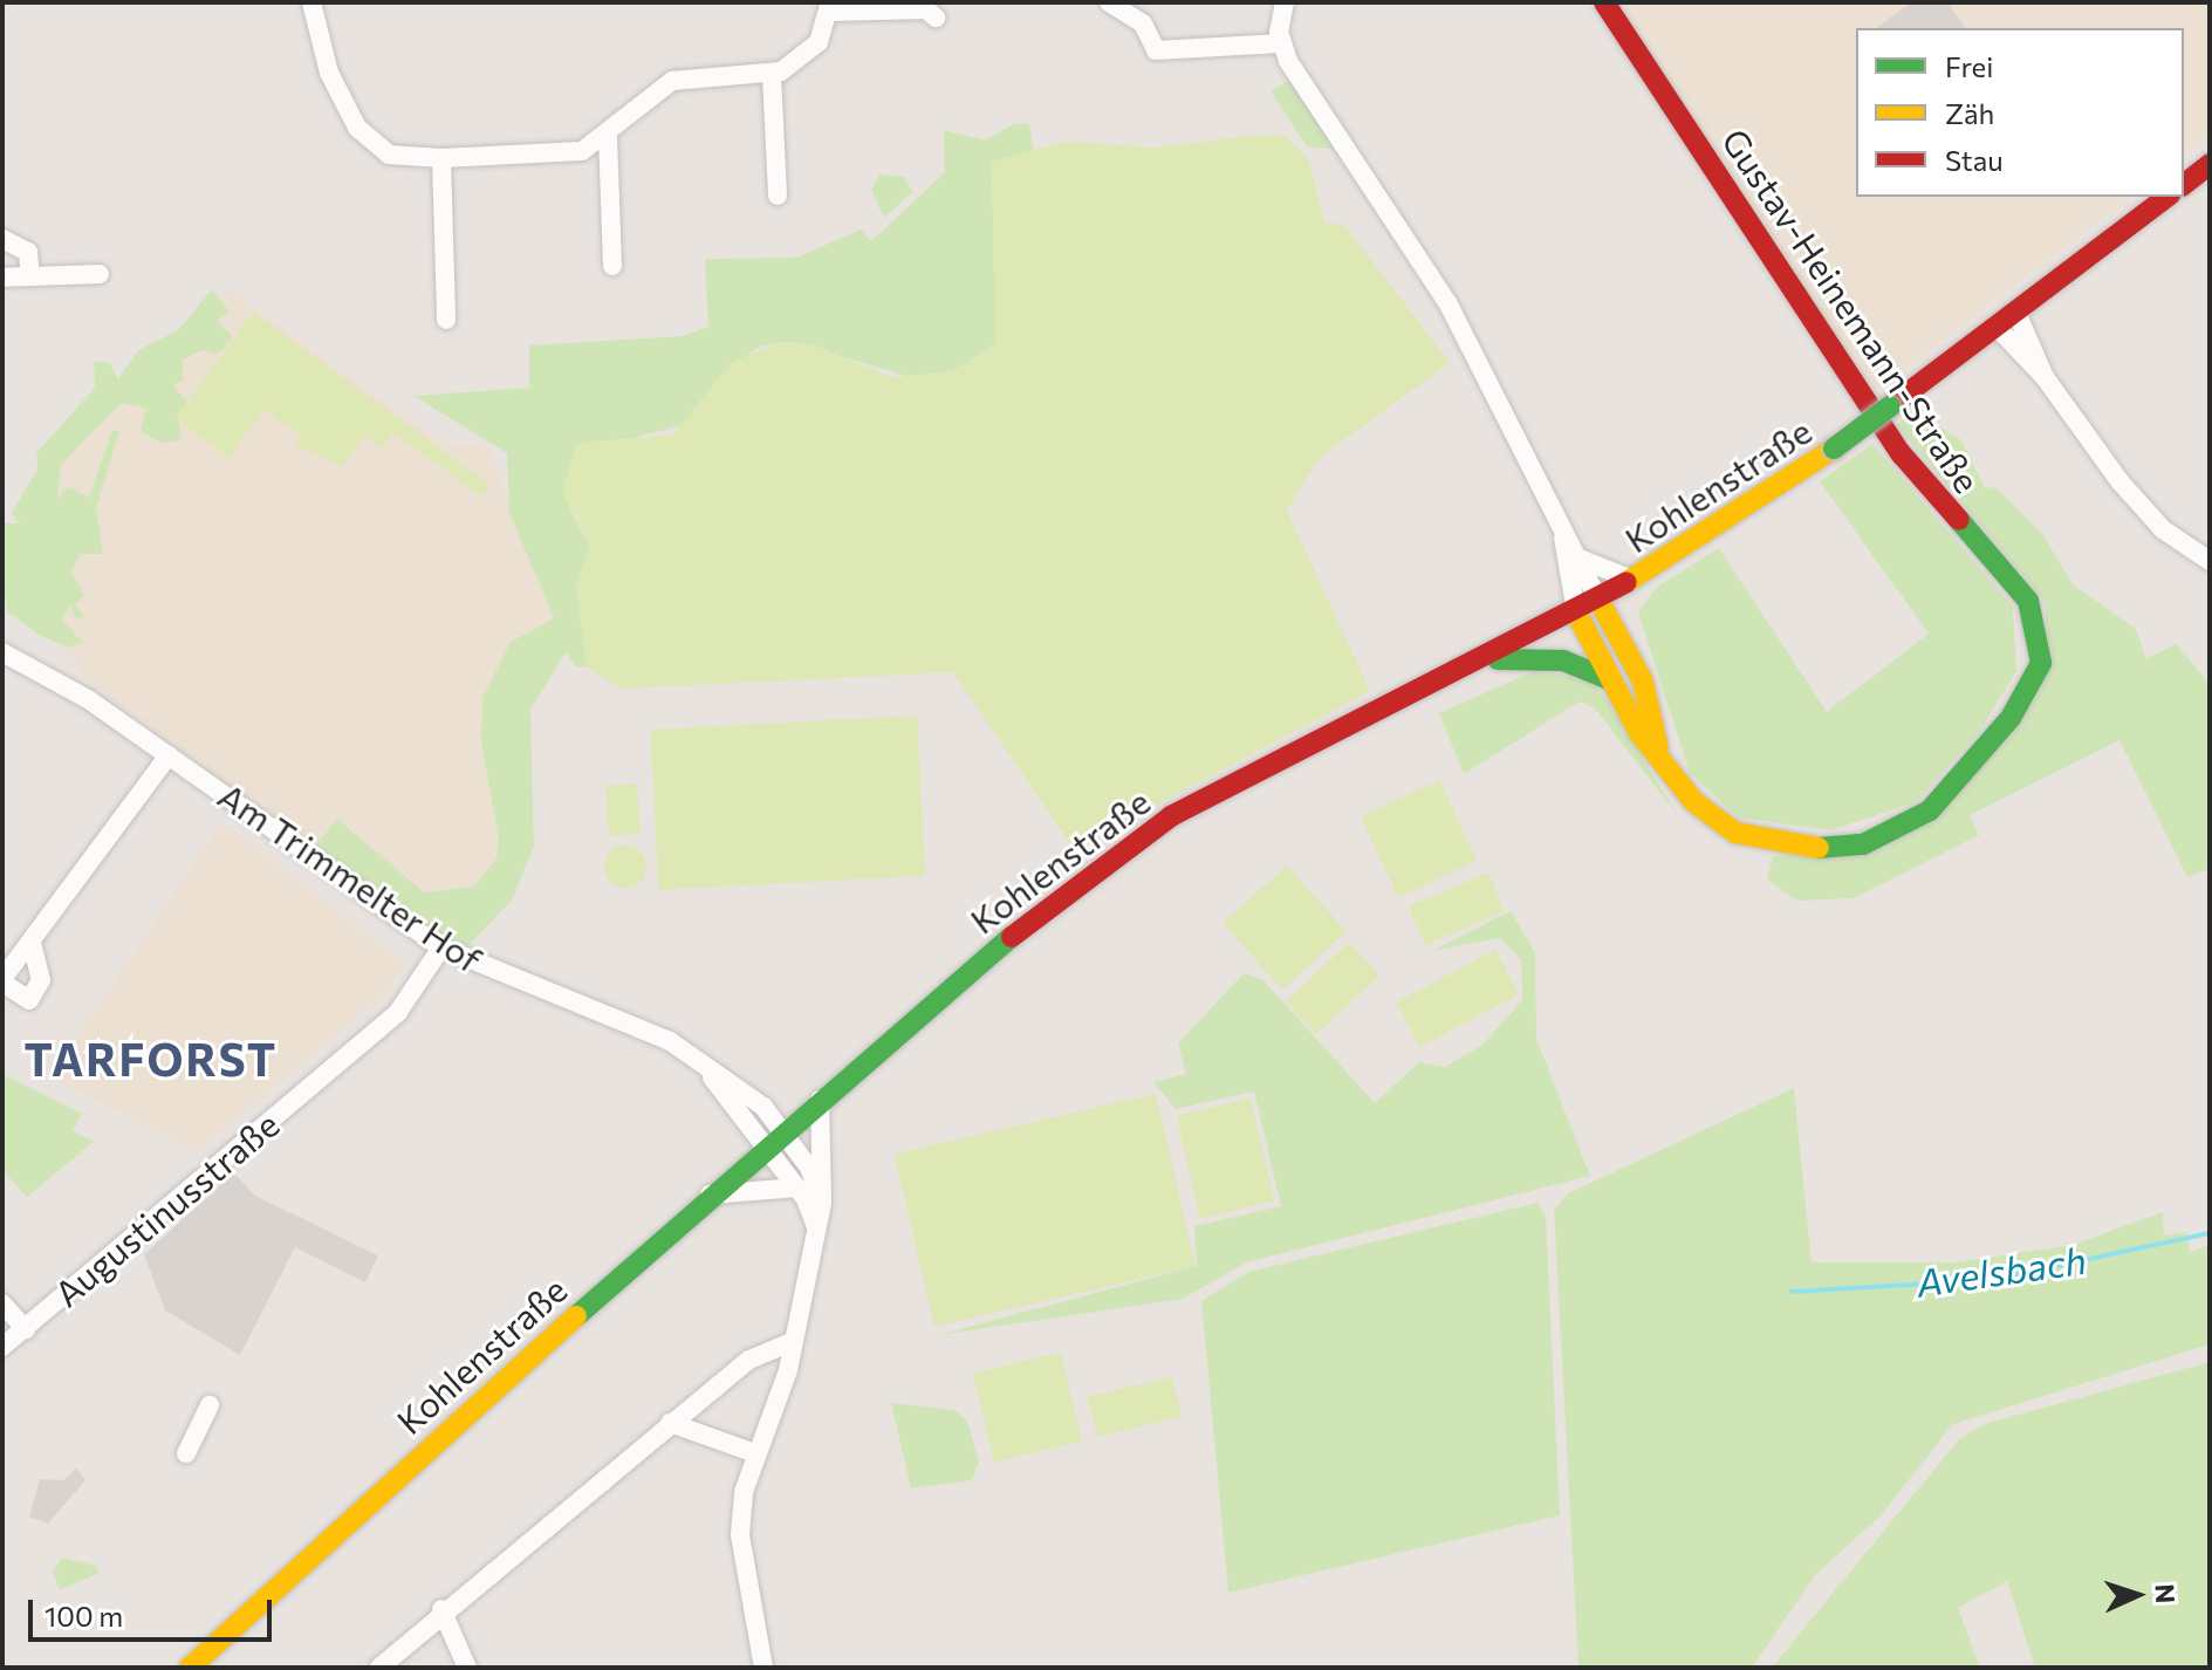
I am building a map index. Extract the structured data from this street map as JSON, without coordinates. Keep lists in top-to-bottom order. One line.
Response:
{"streets":{"main road":["Gustav-Heinemann-Straße","Kohlenstraße"],"street":["Am Trimmelter Hof","Augustinusstraße"]},"crossings":[["Gustav-Heinemann-Straße","Kohlenstraße"],["Kohlenstraße","Am Trimmelter Hof"],["Am Trimmelter Hof","Augustinusstraße"]],"districts":["TARFORST"],"water":["Avelsbach"],"legend":["Frei","Zäh","Stau"],"scale_bar":"100 m","north":"right"}
